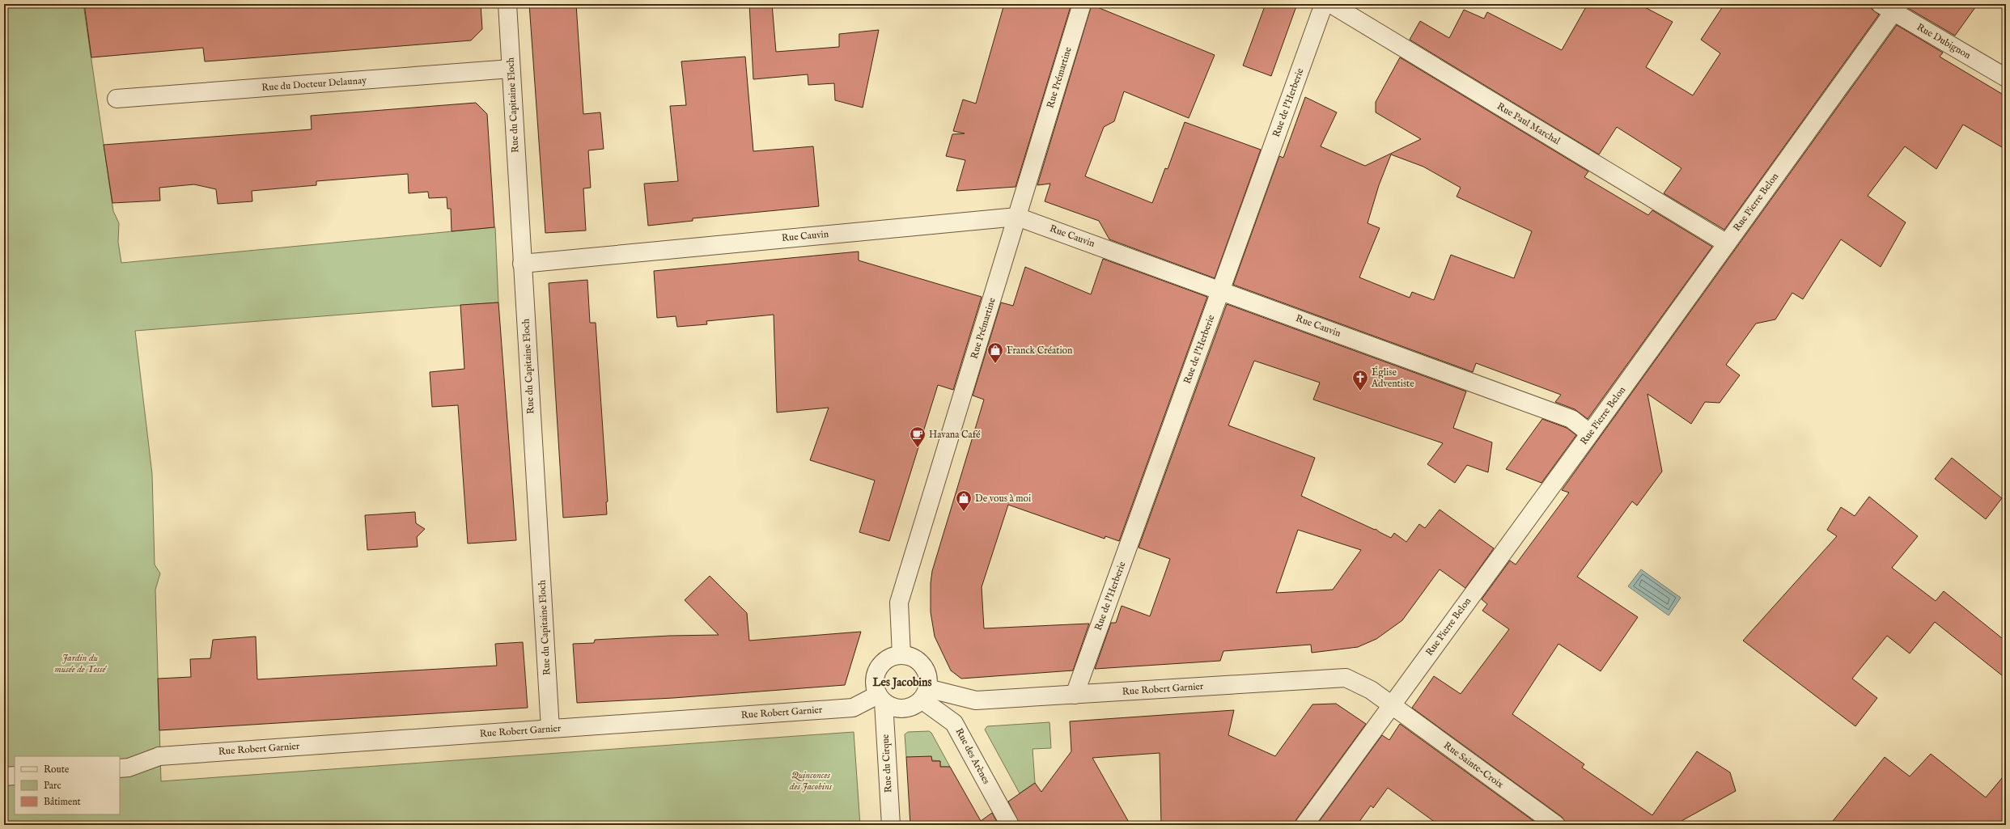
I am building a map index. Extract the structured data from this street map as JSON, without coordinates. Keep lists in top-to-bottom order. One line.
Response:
{"streets":{"street":["Rue Dubignon","Rue Prémartine","Rue du Docteur Delaunay","Rue de l'Herberie","Rue du Capitaine Floch","Rue Paul Marchal","Rue Pierre Belon","Rue Cauvin","Rue Robert Garnier","Rue des Arènes","Rue du Cirque","Rue Sainte-Croix"]},"crossings":[["Rue Dubignon","Rue Pierre Belon"],["Rue Prémartine","Rue Cauvin"],["Rue Prémartine","Rue Robert Garnier"],["Rue Prémartine","Rue des Arènes"],["Rue Prémartine","Rue du Cirque"],["Rue du Docteur Delaunay","Rue du Capitaine Floch"],["Rue de l'Herberie","Rue Cauvin"],["Rue de l'Herberie","Rue Robert Garnier"],["Rue du Capitaine Floch","Rue Cauvin"],["Rue du Capitaine Floch","Rue Robert Garnier"],["Rue Paul Marchal","Rue Pierre Belon"],["Rue Pierre Belon","Rue Cauvin"],["Rue Pierre Belon","Rue Robert Garnier"],["Rue Pierre Belon","Rue Sainte-Croix"],["Rue Robert Garnier","Rue des Arènes"],["Rue Robert Garnier","Rue du Cirque"],["Rue Robert Garnier","Rue Sainte-Croix"],["Rue des Arènes","Rue du Cirque"]],"districts":["Les Jacobins"],"parks":["Jardin du musée de Tessé","Quinconces des Jacobins"],"places":{"shop":["Franck Création","De vous à moi"],"church":["Église Adventiste"],"cafe":["Havana Café"]},"legend":["Route","Parc","Bâtiment"]}
